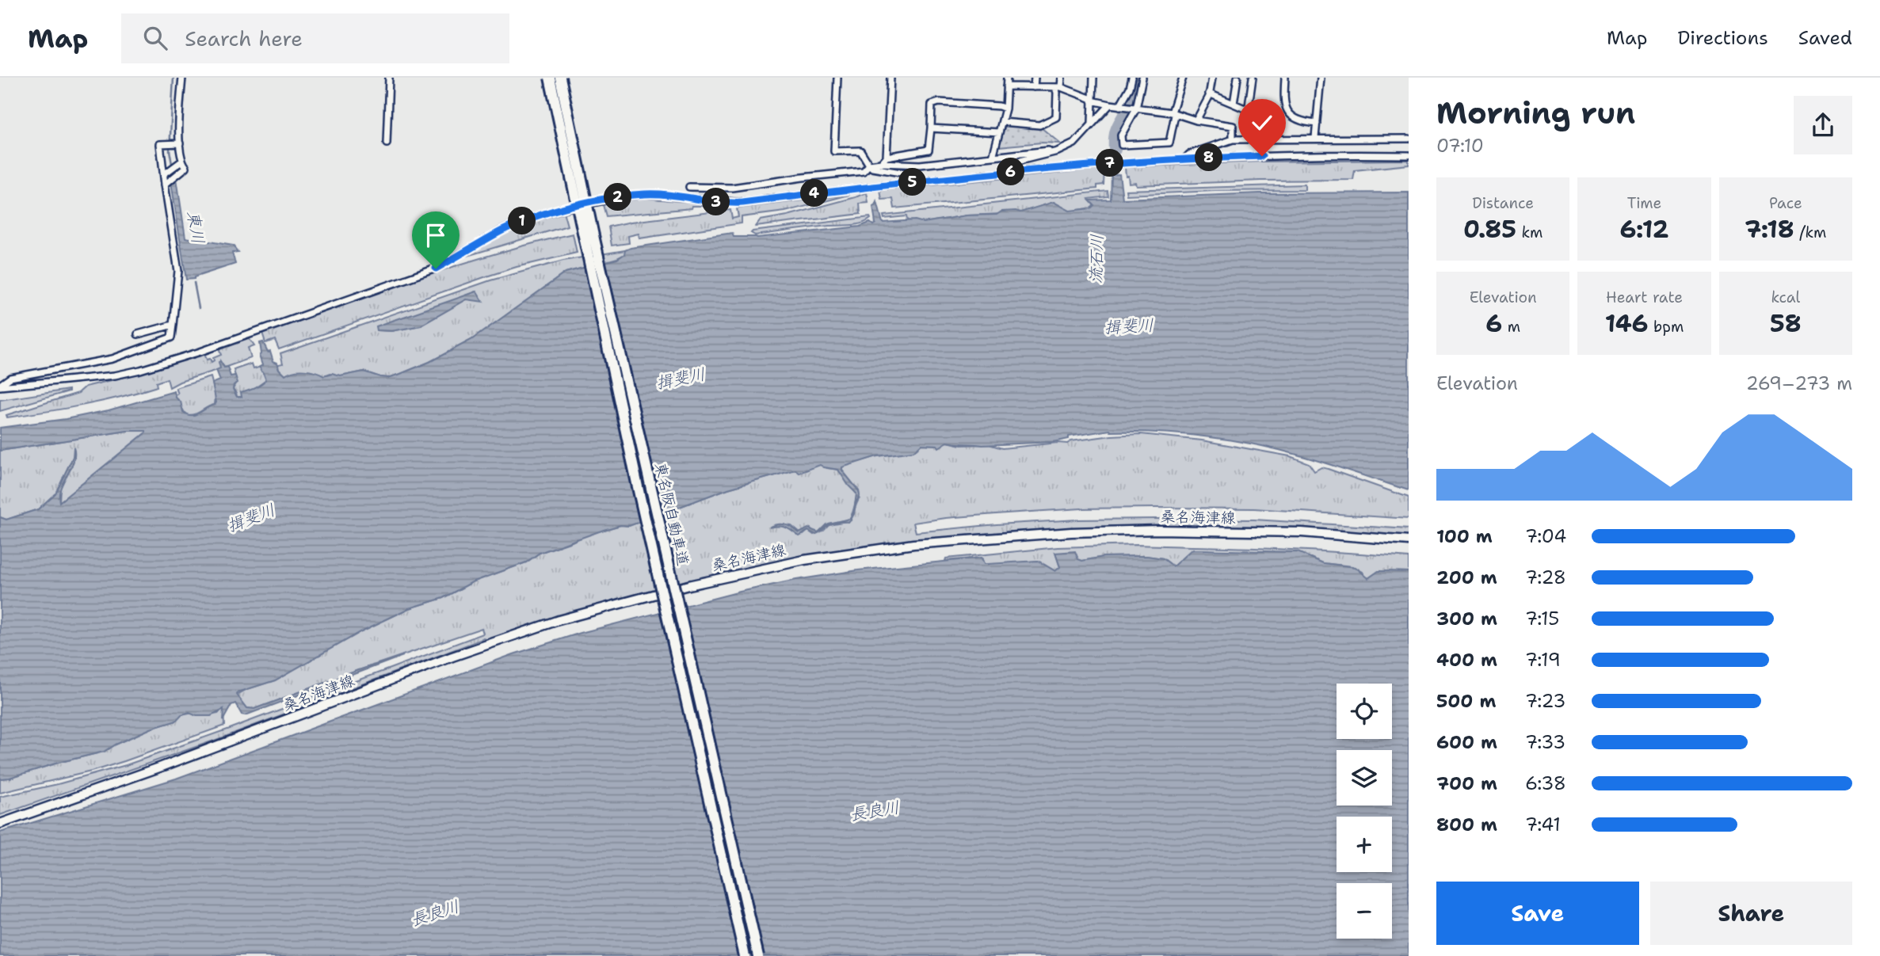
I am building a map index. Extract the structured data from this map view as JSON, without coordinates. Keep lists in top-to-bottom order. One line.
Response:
{"streets":{"highway":["東名阪自動車道"],"main road":["桑名海津線"]},"water":["東川","流石川","揖斐川","長良川"],"page":{"header":"Map","search":"Search here","nav":["Map","Directions","Saved"],"heading":["Morning run","07:10"],"pins":["8","7","6","5","4","2","3","1"],"stats":[["Distance","0.85 km"],["Time","6:12"],["Pace","7:18 /km"],["Elevation","6 m"],["Heart rate","146 bpm"],["kcal","58"]],"chart":["Elevation","269–273 m"],"list":[{"name":"100 m","note":"7:04"},{"name":"200 m","note":"7:28"},{"name":"300 m","note":"7:15"},{"name":"400 m","note":"7:19"},{"name":"500 m","note":"7:23"},{"name":"600 m","note":"7:33"},{"name":"700 m","note":"6:38"},{"name":"800 m","note":"7:41"}],"map_buttons":["+","−"],"buttons":["Save","Share"]}}
